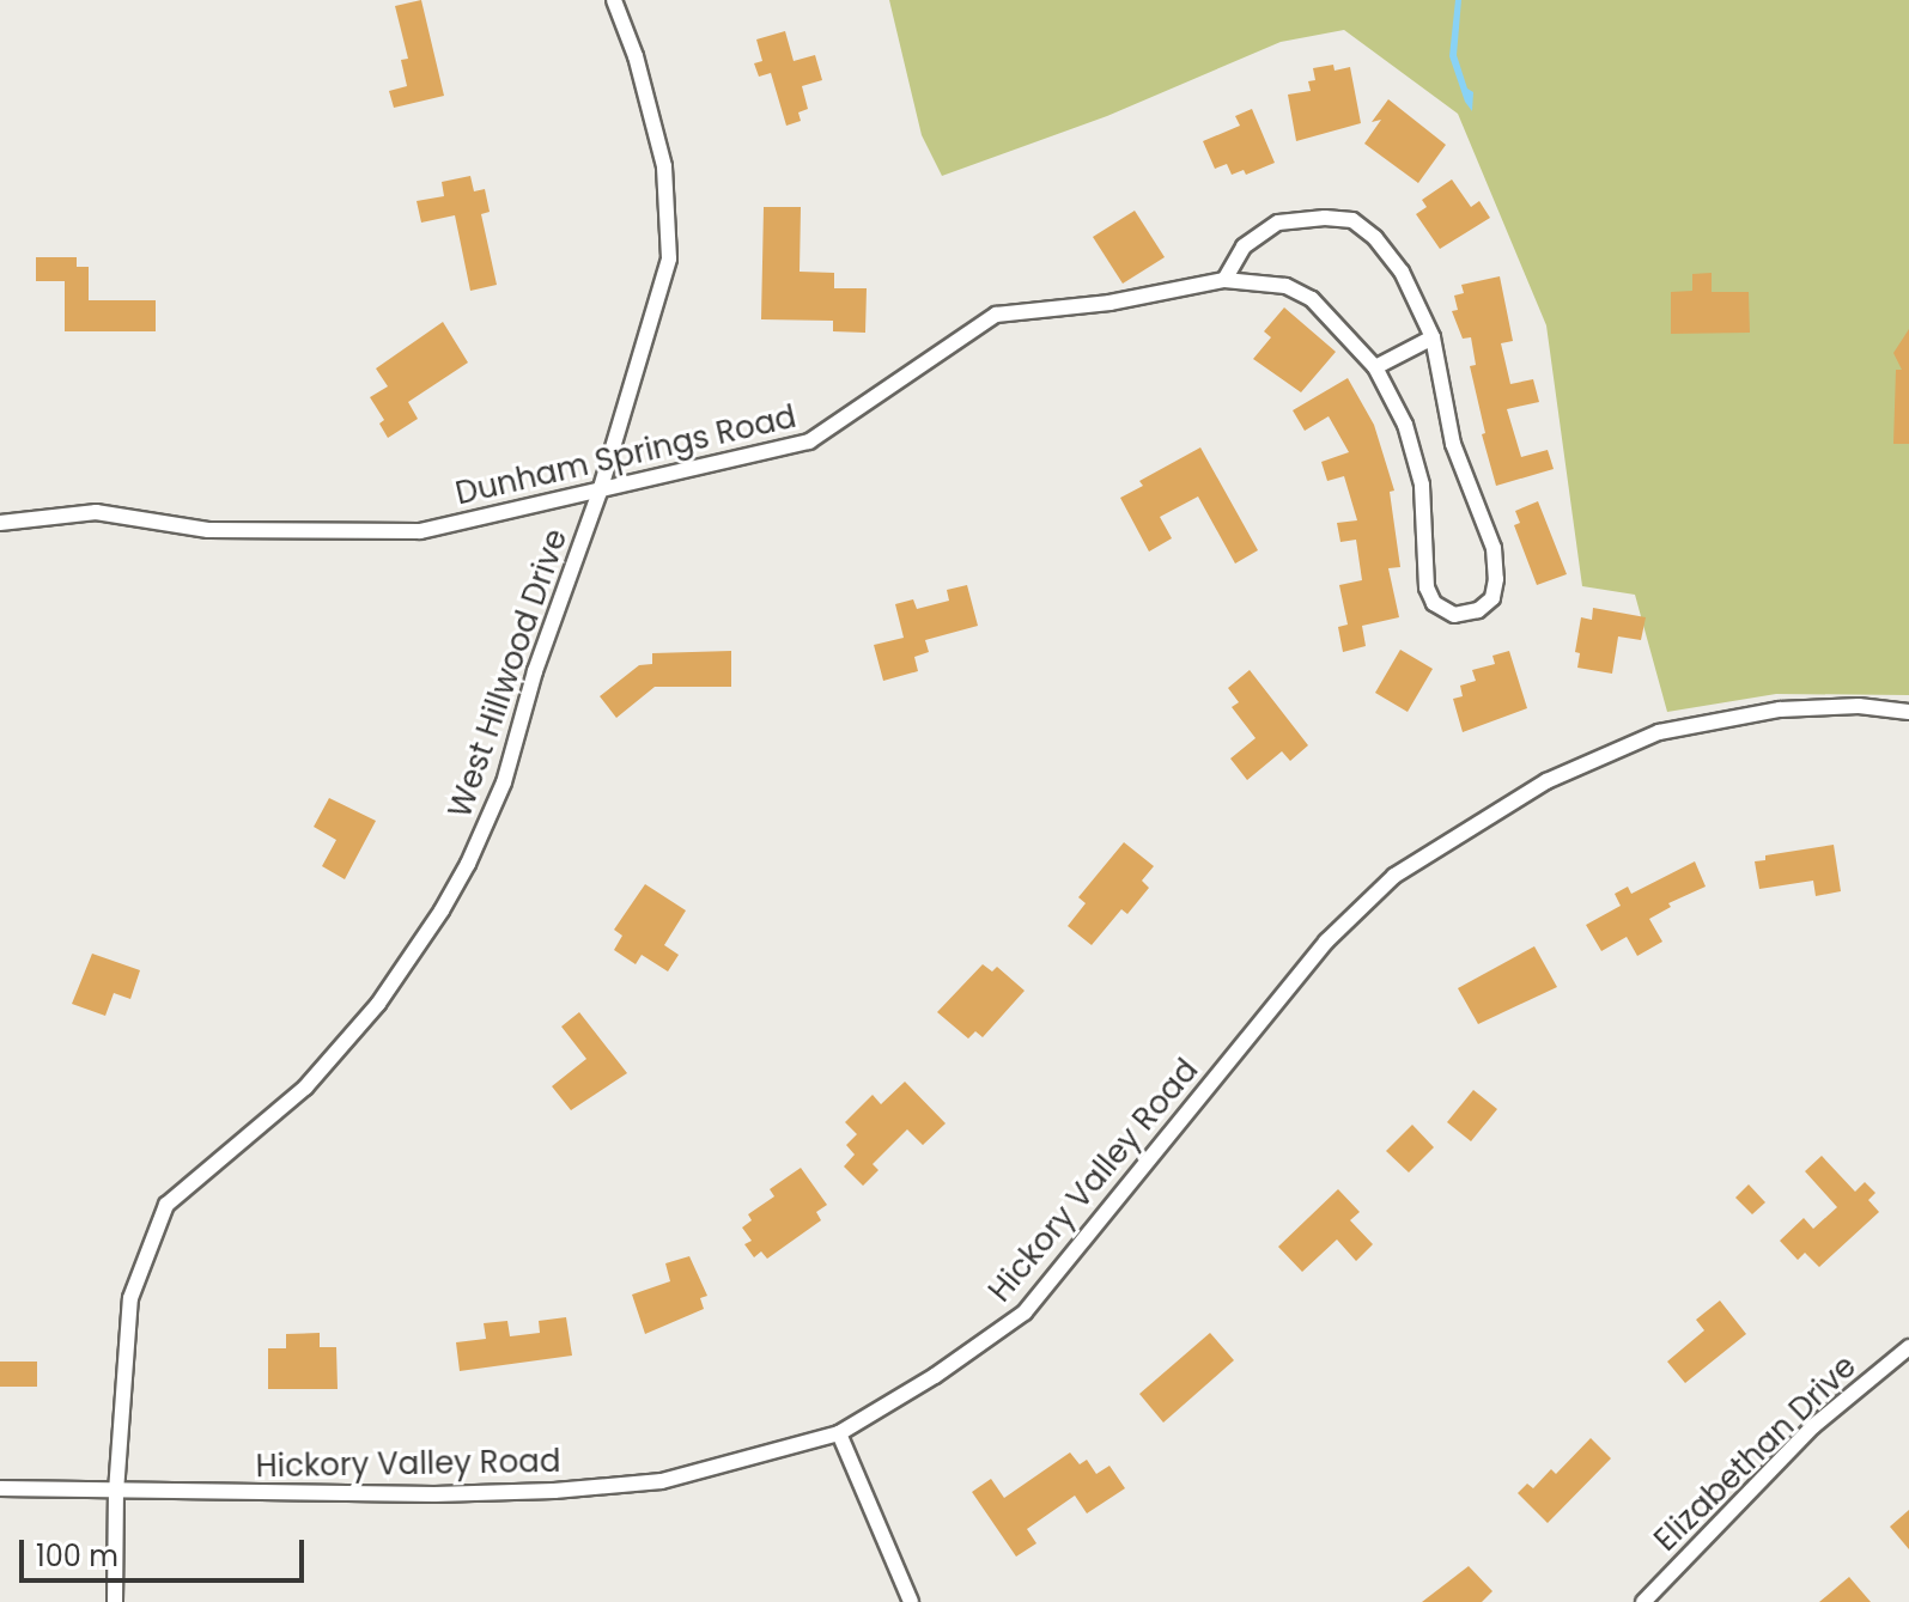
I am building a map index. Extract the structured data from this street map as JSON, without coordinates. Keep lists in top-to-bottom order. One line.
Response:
{"streets":{"street":["Dunham Springs Road","West Hillwood Drive","Hickory Valley Road","Elizabethan Drive"]},"crossings":[["Dunham Springs Road","West Hillwood Drive"],["West Hillwood Drive","Hickory Valley Road"]],"scale_bar":"100 m"}
